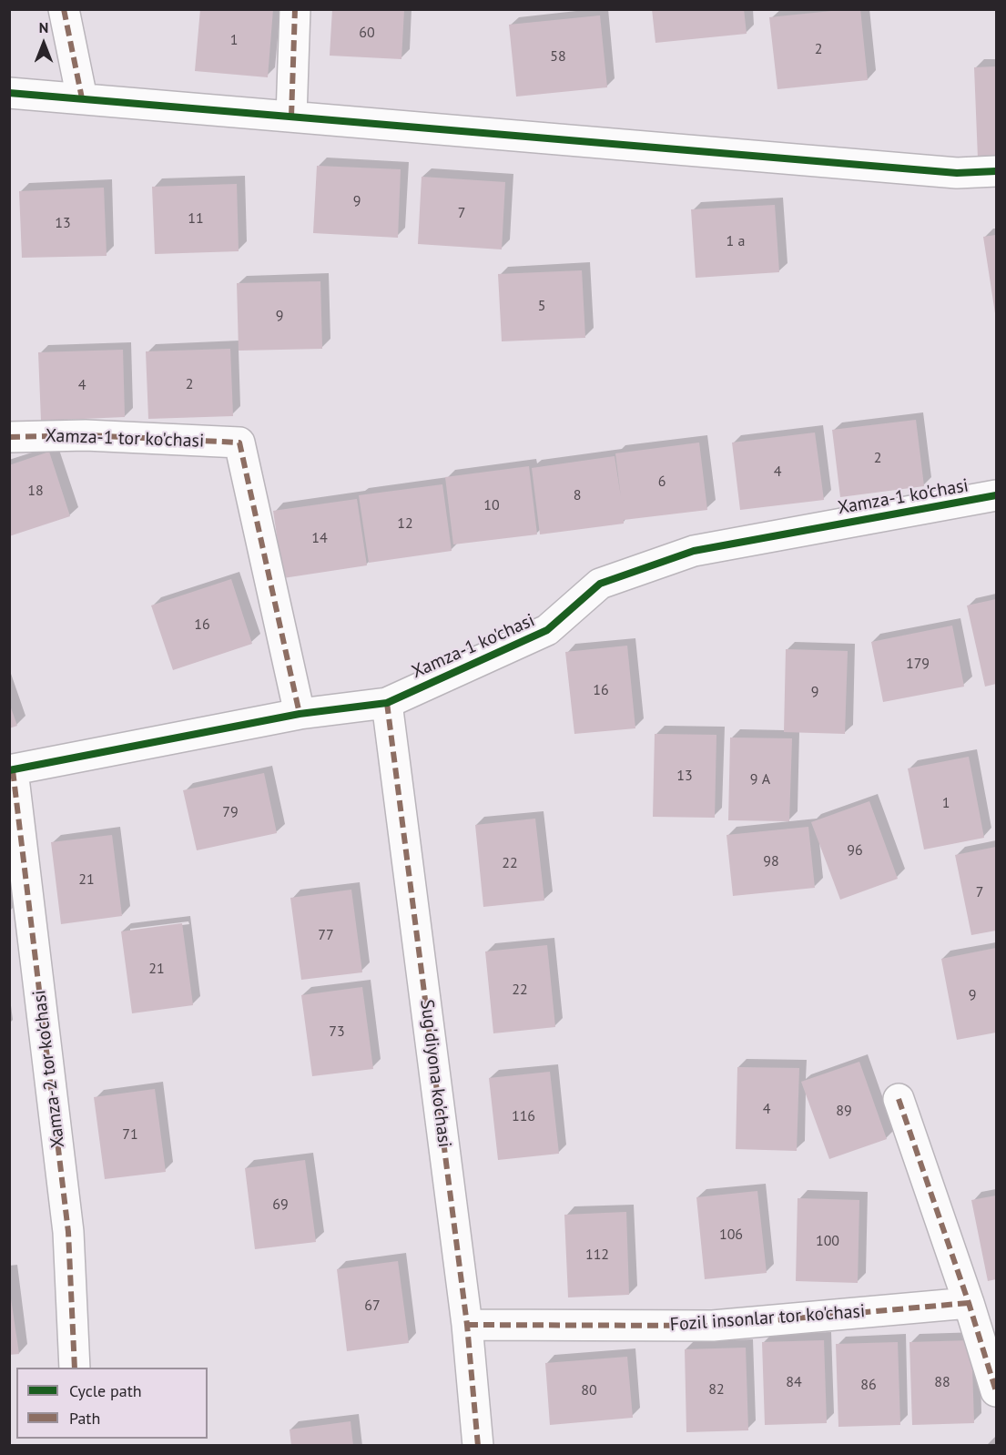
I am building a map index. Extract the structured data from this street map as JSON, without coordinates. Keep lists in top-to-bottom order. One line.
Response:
{"streets":{"street":["Xamza-1 tor ko'chasi","Xamza-1 ko'chasi","Xamza-2 tor ko'chasi","Sug'diyona ko'chasi","Fozil insonlar tor ko'chasi"]},"crossings":[["Xamza-1 tor ko'chasi","Xamza-1 ko'chasi"],["Xamza-1 ko'chasi","Xamza-2 tor ko'chasi"],["Xamza-1 ko'chasi","Sug'diyona ko'chasi"],["Sug'diyona ko'chasi","Fozil insonlar tor ko'chasi"]],"house_numbers":["60","1","2","58","9","7","11","13","1 а","5","9","2","4","2","4","6","18","8","10","12","14","16","179","16","9","13","9 А","1","79","96","98","22","21","7","77","21","22","9","73","4","89","116","71","69","106","100","112","67","84","88","86","82","80"],"legend":["Cycle path","Path"],"north":"top"}
